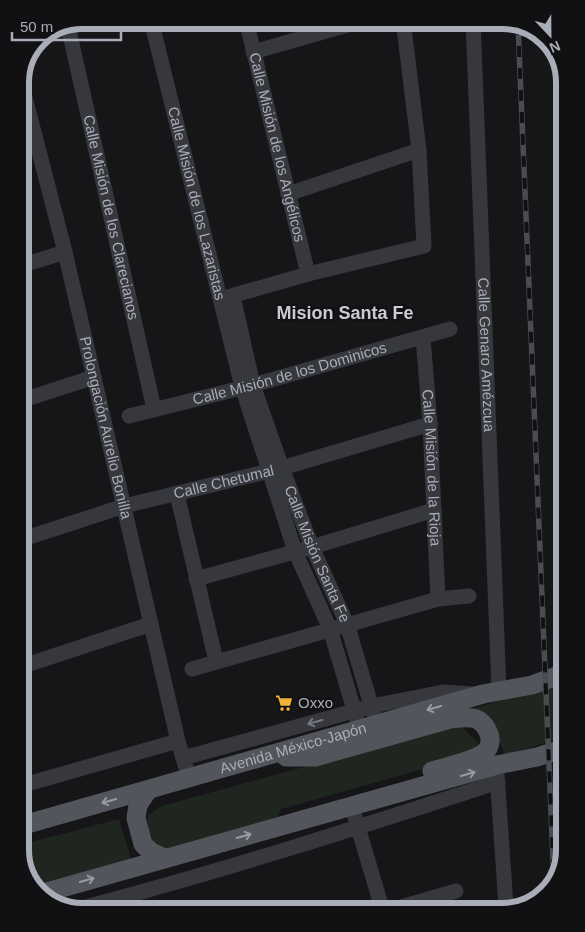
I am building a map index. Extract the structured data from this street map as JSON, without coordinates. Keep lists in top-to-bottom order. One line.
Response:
{"streets":{"main road":["Avenida México-Japón"],"street":["Calle Misión de los Angélicos","Calle Misión de los Lazaristas","Calle Misión de los Clarecianos","Calle Genaro Amézcua","Calle Misión de los Dominicos","Prolongación Aurelio Bonilla","Calle Misión de la Rioja","Calle Chetumal","Calle Misión Santa Fe"]},"crossings":[["Calle Misión de los Lazaristas","Calle Misión de los Dominicos"],["Calle Misión de los Lazaristas","Calle Misión Santa Fe"],["Calle Misión de los Clarecianos","Calle Misión de los Dominicos"],["Calle Genaro Amézcua","Avenida México-Japón"],["Calle Misión de los Dominicos","Calle Misión de la Rioja"],["Calle Misión de los Dominicos","Calle Misión Santa Fe"],["Prolongación Aurelio Bonilla","Calle Chetumal"],["Prolongación Aurelio Bonilla","Avenida México-Japón"],["Calle Misión de la Rioja","Calle Chetumal"],["Calle Chetumal","Calle Misión Santa Fe"],["Calle Misión Santa Fe","Avenida México-Japón"]],"districts":["Mision Santa Fe"],"places":{"supermarket":["Oxxo"]},"scale_bar":"50 m","north":"bottom"}
